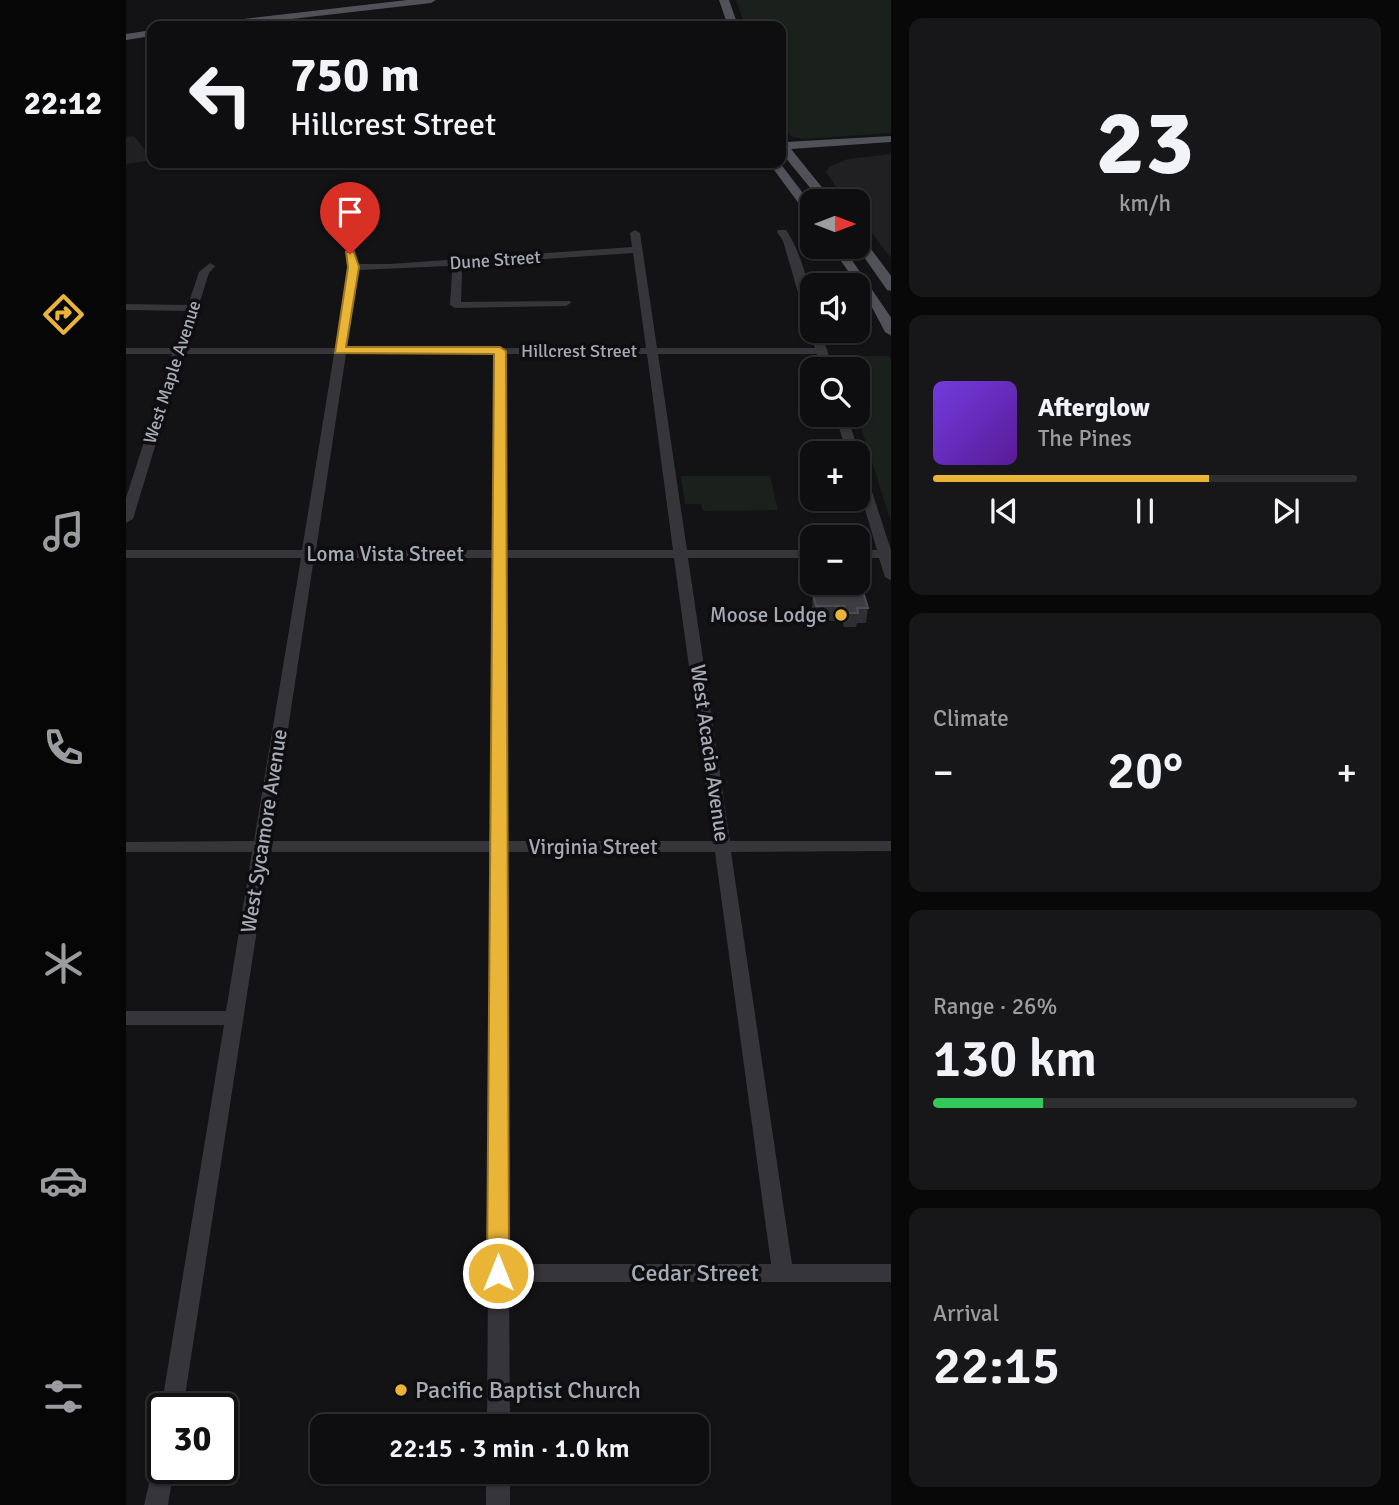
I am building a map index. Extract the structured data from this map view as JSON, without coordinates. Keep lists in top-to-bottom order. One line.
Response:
{"streets":{"street":["Dune Street","Hillcrest Street","West Maple Avenue","Loma Vista Street","West Acacia Avenue","West Sycamore Avenue","Virginia Street","Cedar Street"]},"crossings":[["Dune Street","West Acacia Avenue"],["Dune Street","West Sycamore Avenue"],["Hillcrest Street","West Maple Avenue"],["Hillcrest Street","West Acacia Avenue"],["Hillcrest Street","West Sycamore Avenue"],["Loma Vista Street","West Acacia Avenue"],["Loma Vista Street","West Sycamore Avenue"],["West Acacia Avenue","Virginia Street"],["West Acacia Avenue","Cedar Street"],["West Sycamore Avenue","Virginia Street"]],"places":["Moose Lodge","Pacific Baptist Church"],"north":"right","page":{"tabs":"22:12","tile":[["23","km/h"],"Climate",["Range · 26%","130 km"],["Arrival","22:15"]],"turn":["750 m","Hillcrest Street"],"map_buttons":["+","−"],"song":["Afterglow","The Pines"],"heat":["−","20°","+"],"limit":"30","trip":"22:15 · 3 min · 1.0 km"}}
